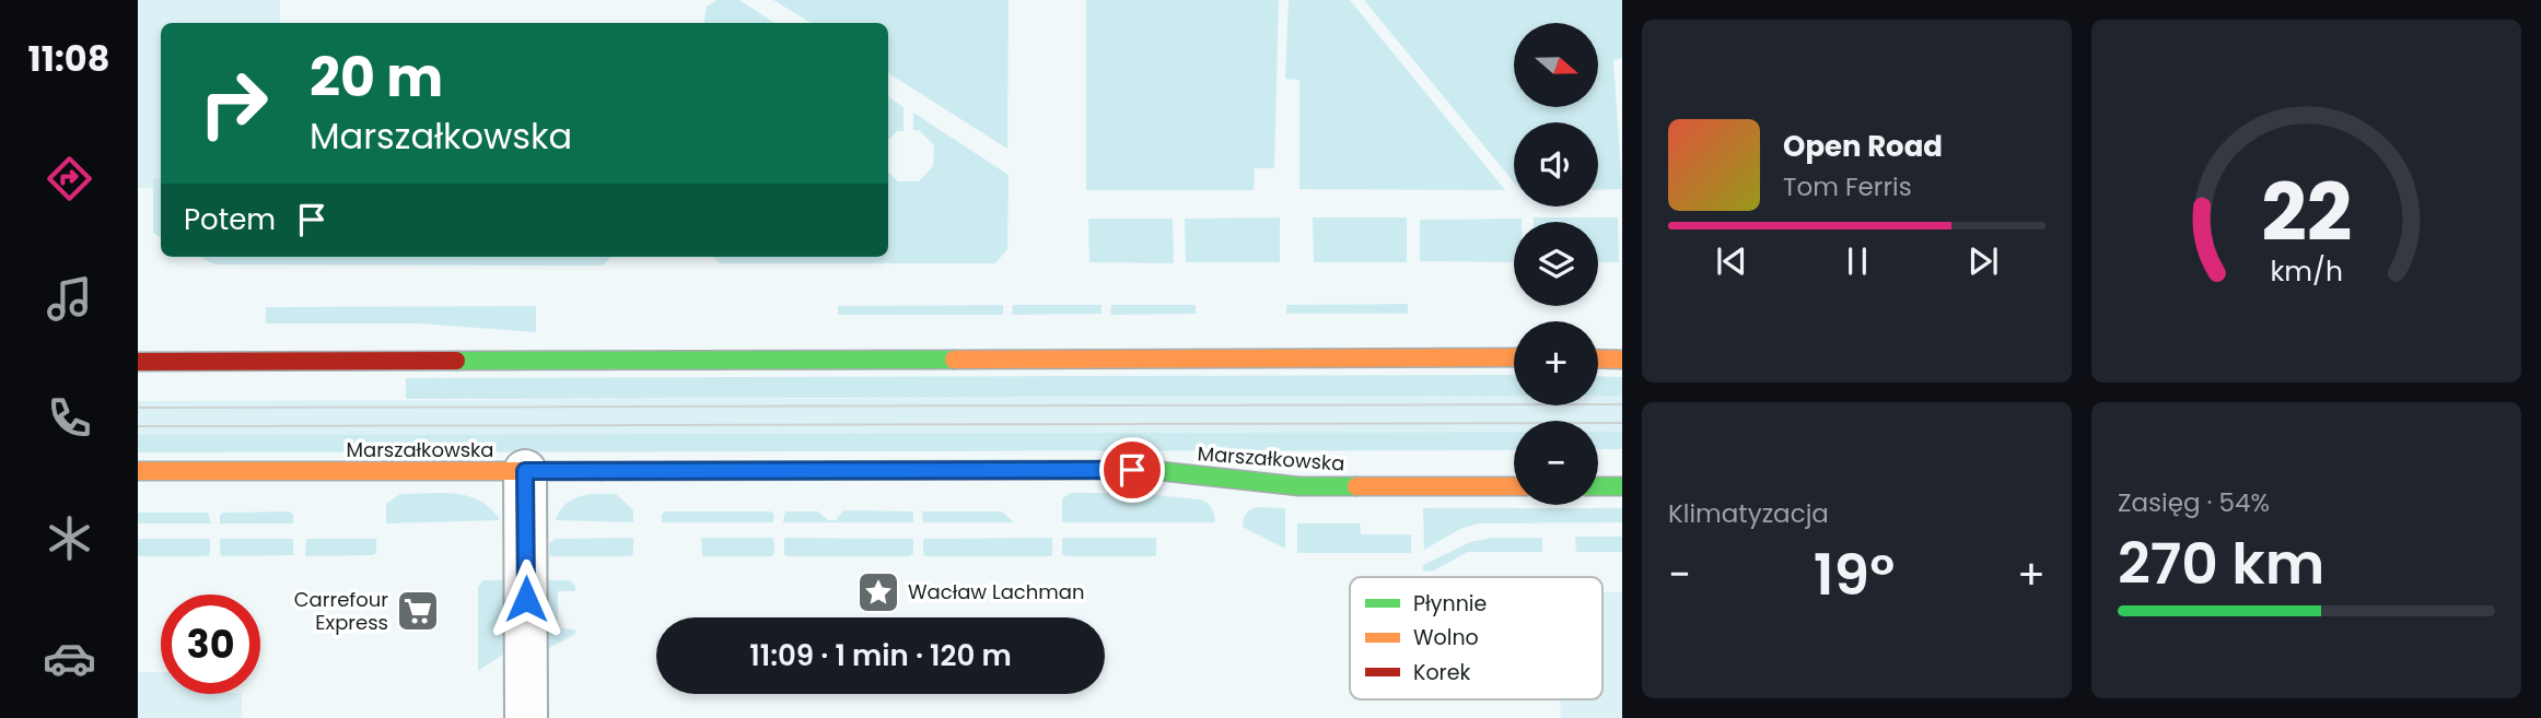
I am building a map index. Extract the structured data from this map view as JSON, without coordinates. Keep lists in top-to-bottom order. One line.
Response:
{"streets":{"main road":["Marszałkowska"]},"places":{"place":["Wacław Lachman"],"supermarket":["Carrefour Express"]},"legend":["Płynnie","Wolno","Korek"],"north":"right","page":{"tabs":"11:08","map_buttons":["+","−"],"turn":["20 m","Marszałkowska"],"song":["Open Road","Tom Ferris"],"then":"Potem","tile":["Klimatyzacja",["Zasięg · 54%","270 km"]],"heat":["−","19°","+"],"limit":"30","trip":"11:09 · 1 min · 120 m","gauge":["22","km/h"]}}
